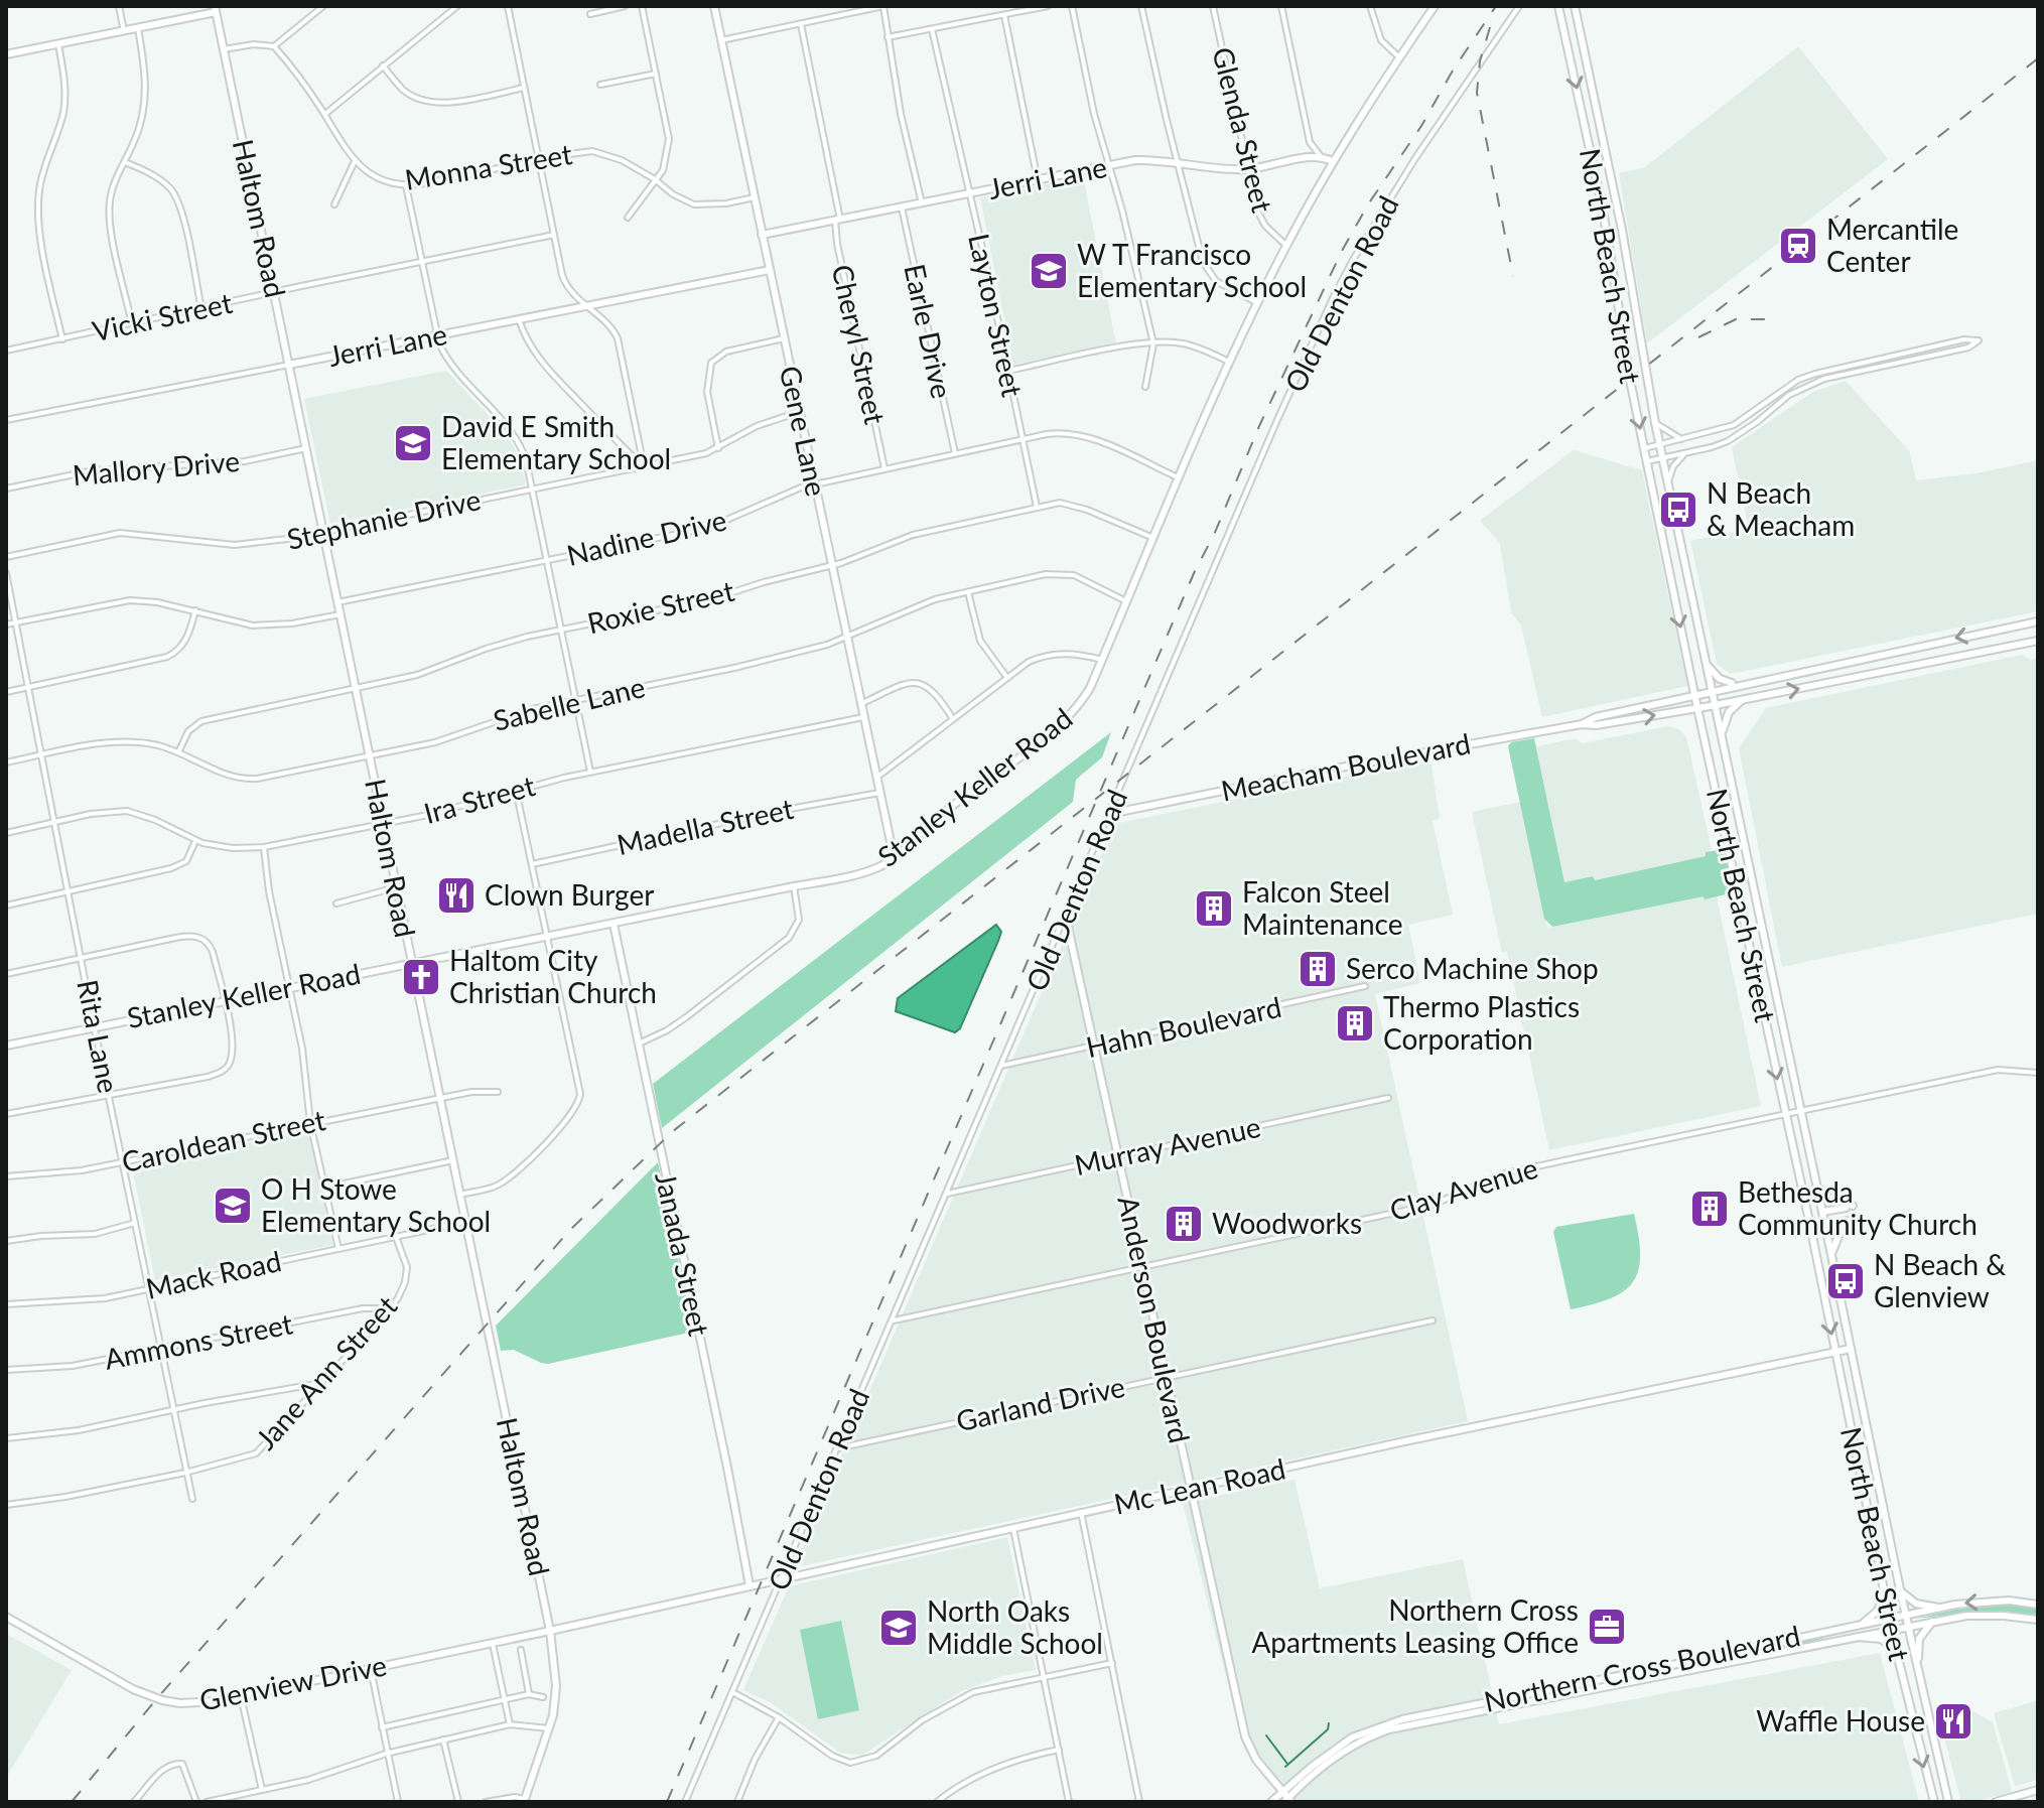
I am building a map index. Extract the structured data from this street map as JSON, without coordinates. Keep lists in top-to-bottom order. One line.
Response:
{"streets":{"main road":["Jerri Lane","Haltom Road","North Beach Street","Gene Lane","Meacham Boulevard","Stanley Keller Road","Janada Street","Anderson Boulevard","Mc Lean Road","Northern Cross Boulevard","Glenview Drive"],"street":["Glenda Street","Monna Street","Old Denton Road","Layton Street","Vicki Street","Earle Drive","Cheryl Street","Mallory Drive","Stephanie Drive","Nadine Drive","Roxie Street","Sabelle Lane","Ira Street","Madella Street","Hahn Boulevard","Rita Lane","Caroldean Street","Murray Avenue","Clay Avenue","Mack Road","Ammons Street","Jane Ann Street","Garland Drive"]},"crossings":[["Glenda Street","Jerri Lane"],["Glenda Street","Stanley Keller Road"],["Monna Street","Gene Lane"],["Jerri Lane","Haltom Road"],["Jerri Lane","Layton Street"],["Jerri Lane","Earle Drive"],["Jerri Lane","Cheryl Street"],["Jerri Lane","Gene Lane"],["Haltom Road","Vicki Street"],["Haltom Road","Mallory Drive"],["Haltom Road","Stephanie Drive"],["Haltom Road","Nadine Drive"],["Haltom Road","Roxie Street"],["Haltom Road","Sabelle Lane"],["Haltom Road","Stanley Keller Road"],["Haltom Road","Ira Street"],["Haltom Road","Caroldean Street"],["Haltom Road","Mack Road"],["Haltom Road","Mc Lean Road"],["Haltom Road","Glenview Drive"],["North Beach Street","Meacham Boulevard"],["North Beach Street","Clay Avenue"],["North Beach Street","Mc Lean Road"],["North Beach Street","Northern Cross Boulevard"],["Old Denton Road","Meacham Boulevard"],["Old Denton Road","Hahn Boulevard"],["Old Denton Road","Murray Avenue"],["Old Denton Road","Clay Avenue"],["Old Denton Road","Anderson Boulevard"],["Old Denton Road","Garland Drive"],["Old Denton Road","Mc Lean Road"],["Layton Street","Nadine Drive"],["Layton Street","Roxie Street"],["Earle Drive","Nadine Drive"],["Cheryl Street","Nadine Drive"],["Gene Lane","Stephanie Drive"],["Gene Lane","Nadine Drive"],["Gene Lane","Roxie Street"],["Gene Lane","Sabelle Lane"],["Gene Lane","Stanley Keller Road"],["Gene Lane","Ira Street"],["Gene Lane","Madella Street"],["Nadine Drive","Stanley Keller Road"],["Roxie Street","Sabelle Lane"],["Roxie Street","Stanley Keller Road"],["Sabelle Lane","Stanley Keller Road"],["Sabelle Lane","Rita Lane"],["Stanley Keller Road","Rita Lane"],["Stanley Keller Road","Janada Street"],["Ira Street","Rita Lane"],["Hahn Boulevard","Anderson Boulevard"],["Rita Lane","Caroldean Street"],["Rita Lane","Mack Road"],["Rita Lane","Ammons Street"],["Rita Lane","Jane Ann Street"],["Murray Avenue","Anderson Boulevard"],["Clay Avenue","Anderson Boulevard"],["Janada Street","Mc Lean Road"],["Mack Road","Jane Ann Street"],["Anderson Boulevard","Garland Drive"],["Anderson Boulevard","Mc Lean Road"],["Anderson Boulevard","Northern Cross Boulevard"],["Ammons Street","Jane Ann Street"],["Mc Lean Road","Glenview Drive"]],"places":{"station":["Mercantile Center"],"school or university":["W T Francisco Elementary School","David E Smith Elementary School","O H Stowe Elementary School","North Oaks Middle School"],"bus stop":["N Beach & Meacham","N Beach & Glenview"],"restaurant":["Clown Burger","Waffle House"],"building":["Falcon Steel Maintenance","Serco Machine Shop","Thermo Plastics Corporation","Bethesda Community Church","Woodworks"],"church":["Haltom City Christian Church"],"office":["Northern Cross Apartments Leasing Office"]}}
